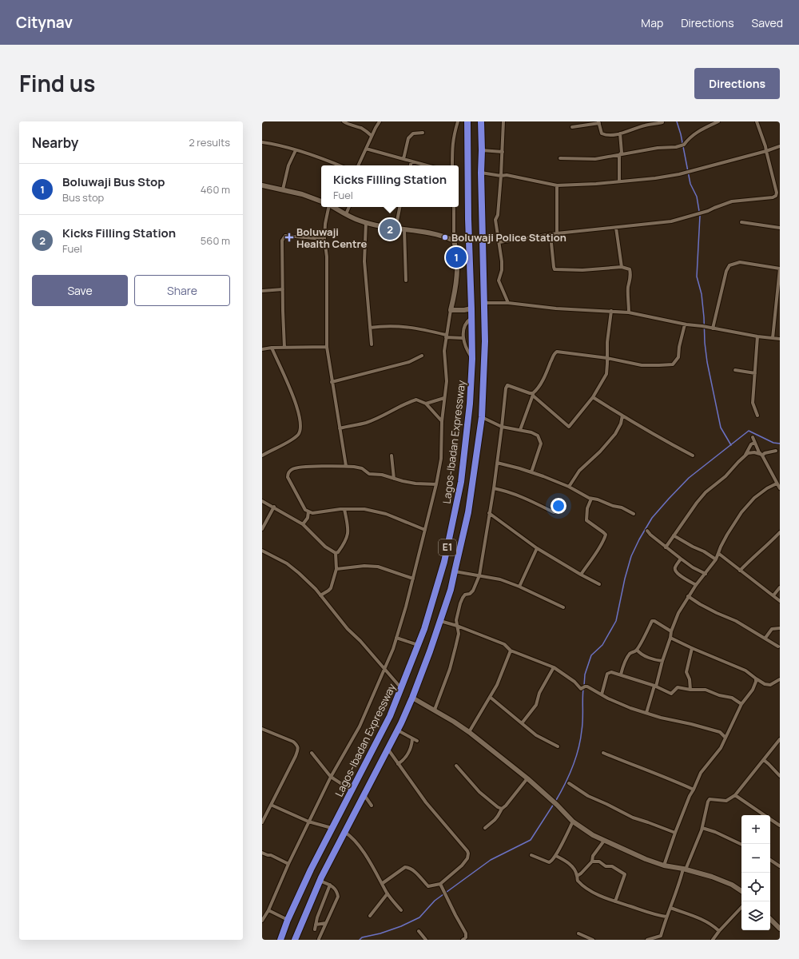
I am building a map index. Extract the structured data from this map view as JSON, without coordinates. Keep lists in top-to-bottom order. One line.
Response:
{"streets":{"highway":["Lagos-Ibadan Expressway","E1"]},"places":{"health":["Boluwaji Health Centre"],"other":["Boluwaji Police Station"]},"page":{"header":"Citynav","nav":["Map","Directions","Saved"],"title":"Find us","buttons":["Directions",["Save","Share"]],"heading":["Nearby","2 results"],"list":[{"mark":"1","name":"Boluwaji Bus Stop","note":"Bus stop","value":"460 m"},{"mark":"2","name":"Kicks Filling Station","note":"Fuel","value":"560 m"}],"popup":["Kicks Filling Station","Fuel"],"pins":["2","1"],"map_buttons":["+","−"]}}
